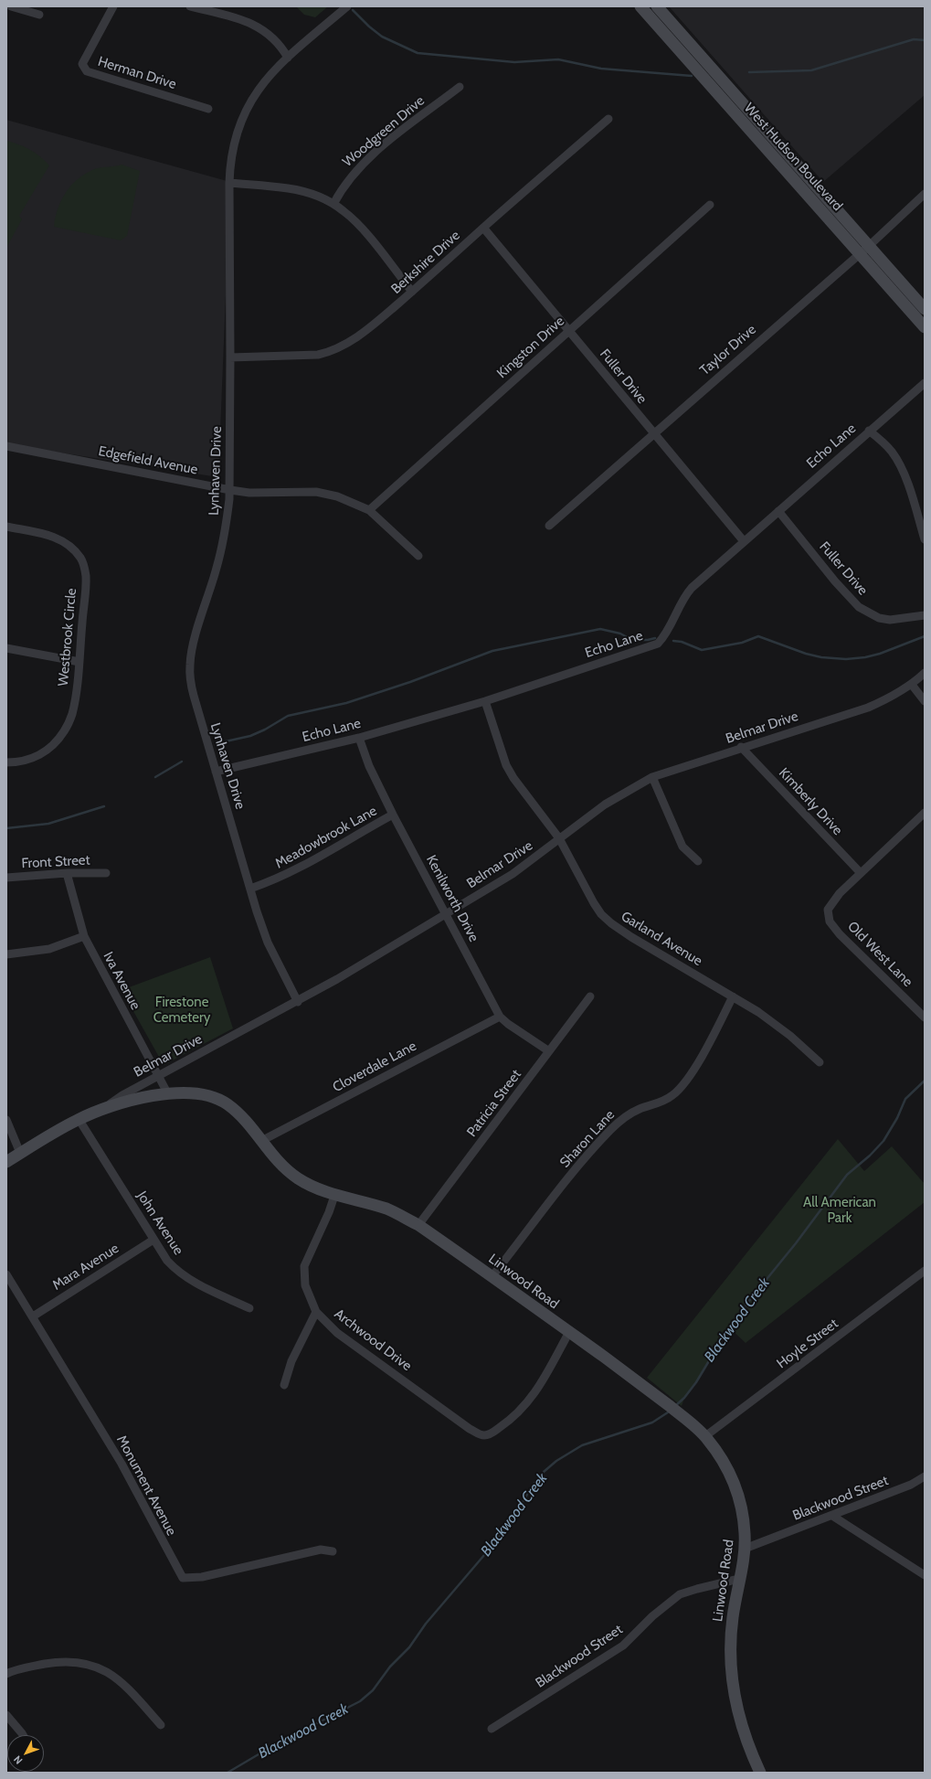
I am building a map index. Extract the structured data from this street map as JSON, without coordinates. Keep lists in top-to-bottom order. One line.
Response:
{"streets":{"main road":["West Hudson Boulevard","Linwood Road"],"street":["Herman Drive","Woodgreen Drive","Berkshire Drive","Kingston Drive","Taylor Drive","Fuller Drive","Echo Lane","Edgefield Avenue","Lynhaven Drive","Westbrook Circle","Belmar Drive","Kimberly Drive","Meadowbrook Lane","Front Street","Kenilworth Drive","Garland Avenue","Old West Lane","Iva Avenue","Cloverdale Lane","Patricia Street","Sharon Lane","John Avenue","Mara Avenue","Archwood Drive","Hoyle Street","Monument Avenue","Blackwood Street"]},"crossings":[["West Hudson Boulevard","Taylor Drive"],["Berkshire Drive","Fuller Drive"],["Berkshire Drive","Lynhaven Drive"],["Kingston Drive","Fuller Drive"],["Kingston Drive","Edgefield Avenue"],["Taylor Drive","Fuller Drive"],["Fuller Drive","Echo Lane"],["Echo Lane","Lynhaven Drive"],["Echo Lane","Kenilworth Drive"],["Echo Lane","Garland Avenue"],["Edgefield Avenue","Lynhaven Drive"],["Lynhaven Drive","Belmar Drive"],["Lynhaven Drive","Meadowbrook Lane"],["Belmar Drive","Kimberly Drive"],["Belmar Drive","Kenilworth Drive"],["Belmar Drive","Garland Avenue"],["Belmar Drive","Iva Avenue"],["Belmar Drive","Linwood Road"],["Kimberly Drive","Old West Lane"],["Meadowbrook Lane","Kenilworth Drive"],["Front Street","Iva Avenue"],["Kenilworth Drive","Cloverdale Lane"],["Kenilworth Drive","Patricia Street"],["Garland Avenue","Sharon Lane"],["Iva Avenue","Linwood Road"],["Cloverdale Lane","Linwood Road"],["Patricia Street","Linwood Road"],["Sharon Lane","Linwood Road"],["John Avenue","Mara Avenue"],["John Avenue","Linwood Road"],["Mara Avenue","Monument Avenue"],["Linwood Road","Archwood Drive"],["Linwood Road","Hoyle Street"],["Linwood Road","Blackwood Street"]],"water":["Blackwood Creek"],"parks":["Firestone Cemetery","All American Park"],"north":"bottom left"}
